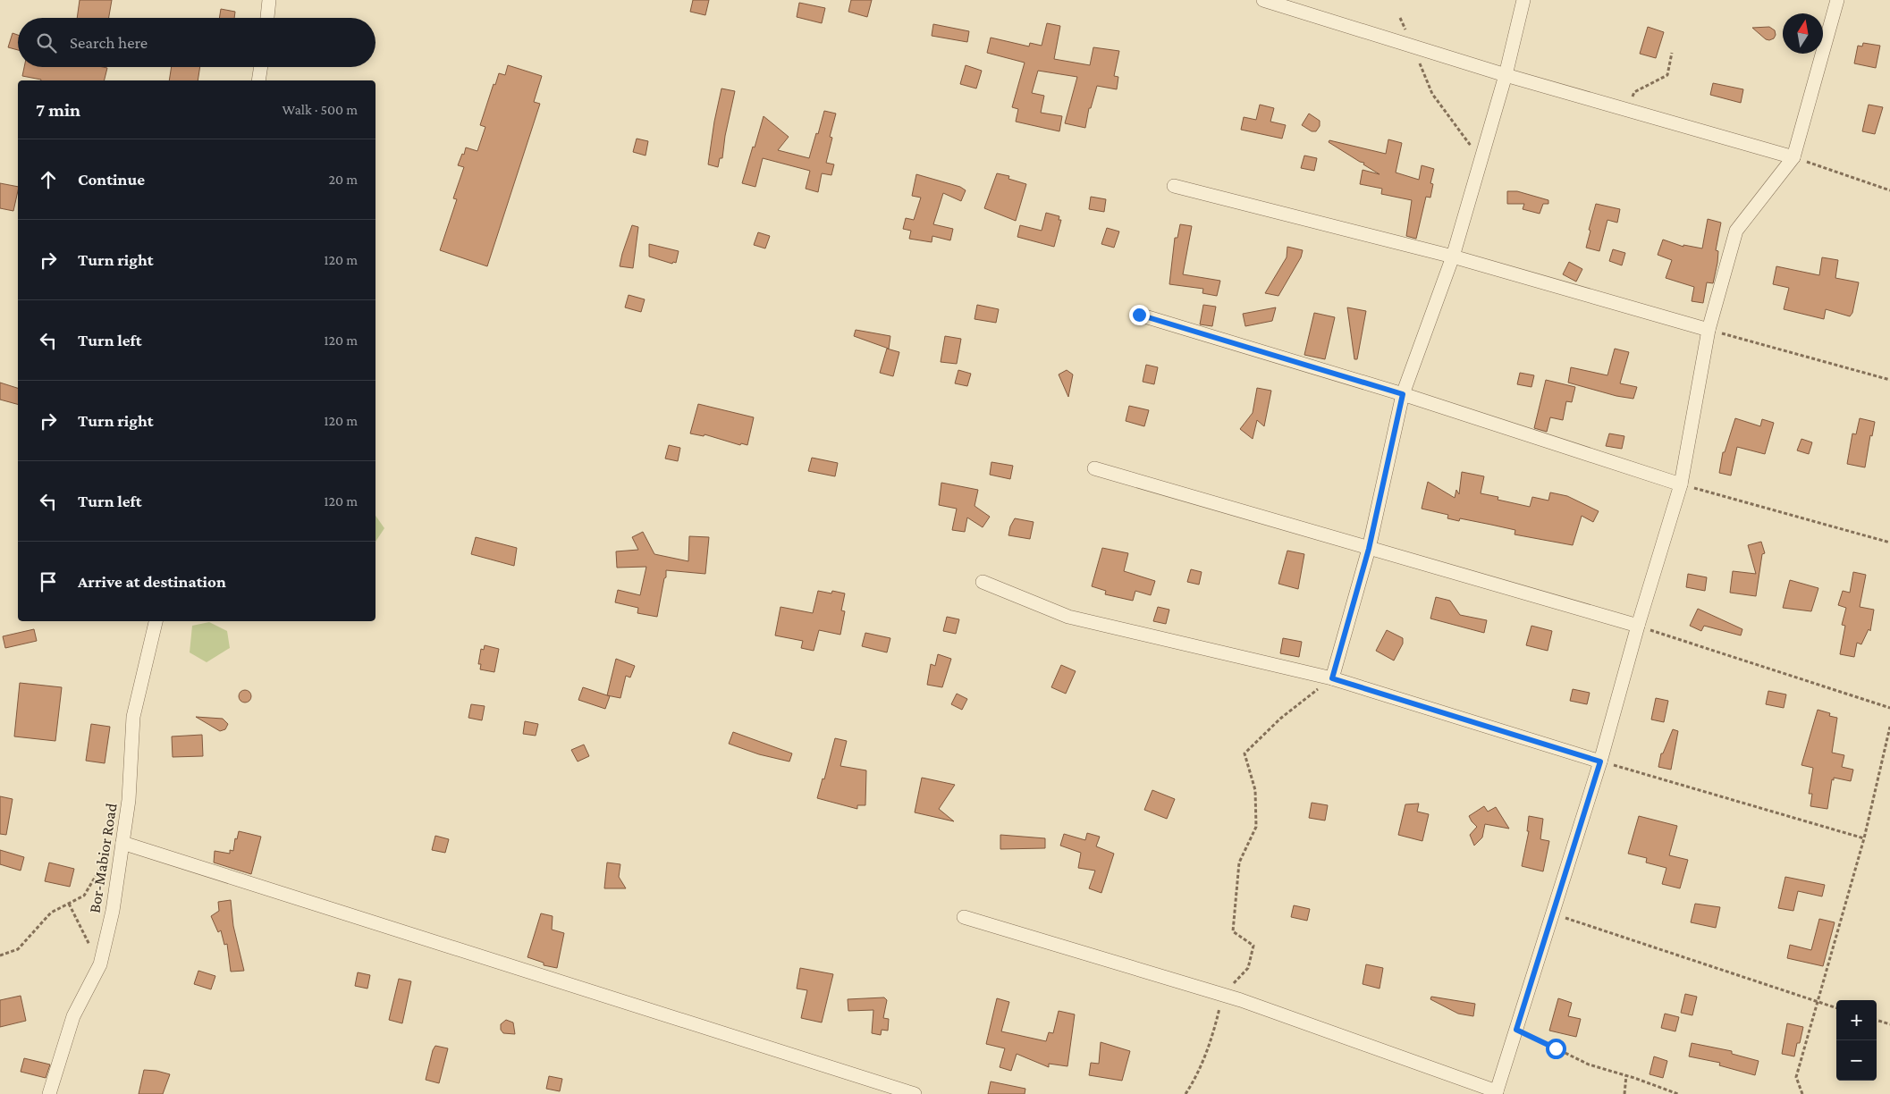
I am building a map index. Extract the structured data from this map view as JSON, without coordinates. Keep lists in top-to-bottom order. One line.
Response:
{"streets":{"street":["Bor-Mabior Road"]},"north":"top","page":{"search":"Search here","heading":["7 min","Walk · 500 m"],"list":[["Continue","20 m"],["Turn right","120 m"],["Turn left","120 m"],["Turn right","120 m"],["Turn left","120 m"],"Arrive at destination"],"map_buttons":["+","−"]}}
